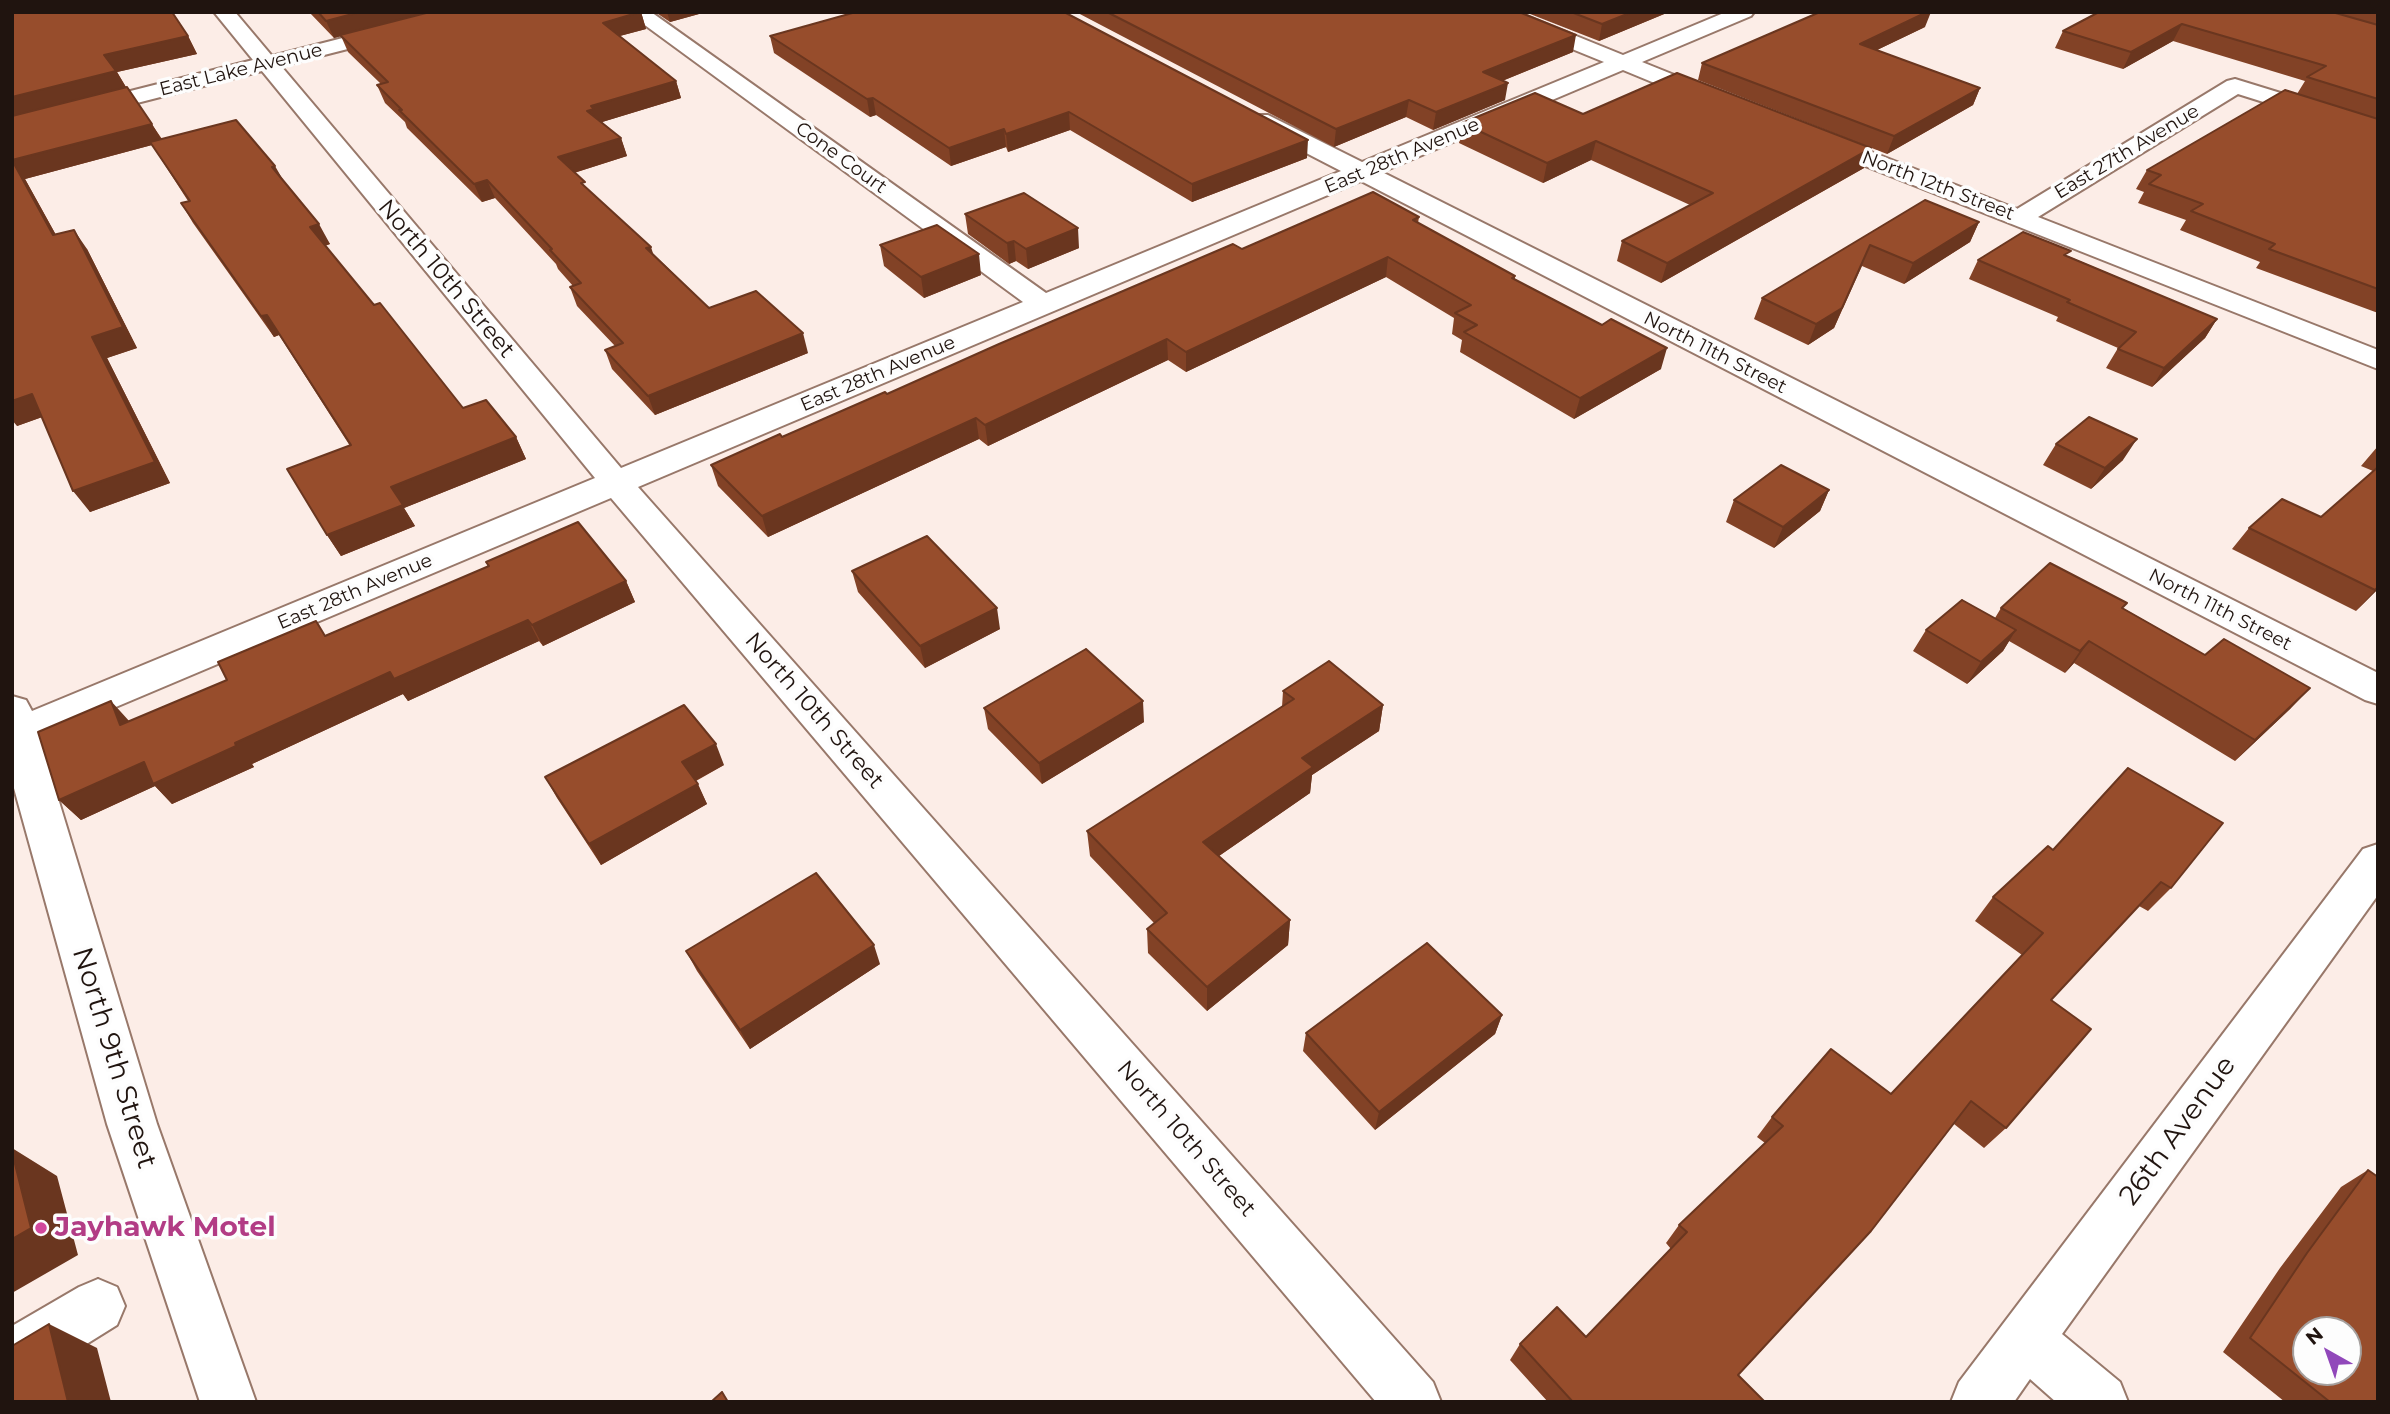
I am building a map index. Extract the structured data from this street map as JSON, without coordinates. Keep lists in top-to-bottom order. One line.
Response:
{"streets":{"street":["East Lake Avenue","East 27th Avenue","East 28th Avenue","Cone Court","North 12th Street","North 10th Street","North 11th Street","North 9th Street","26th Avenue"]},"crossings":[["East Lake Avenue","North 10th Street"],["East 27th Avenue","North 12th Street"],["East 28th Avenue","Cone Court"],["East 28th Avenue","North 10th Street"],["East 28th Avenue","North 11th Street"],["East 28th Avenue","North 9th Street"]],"places":["Jayhawk Motel"],"north":"top left"}
